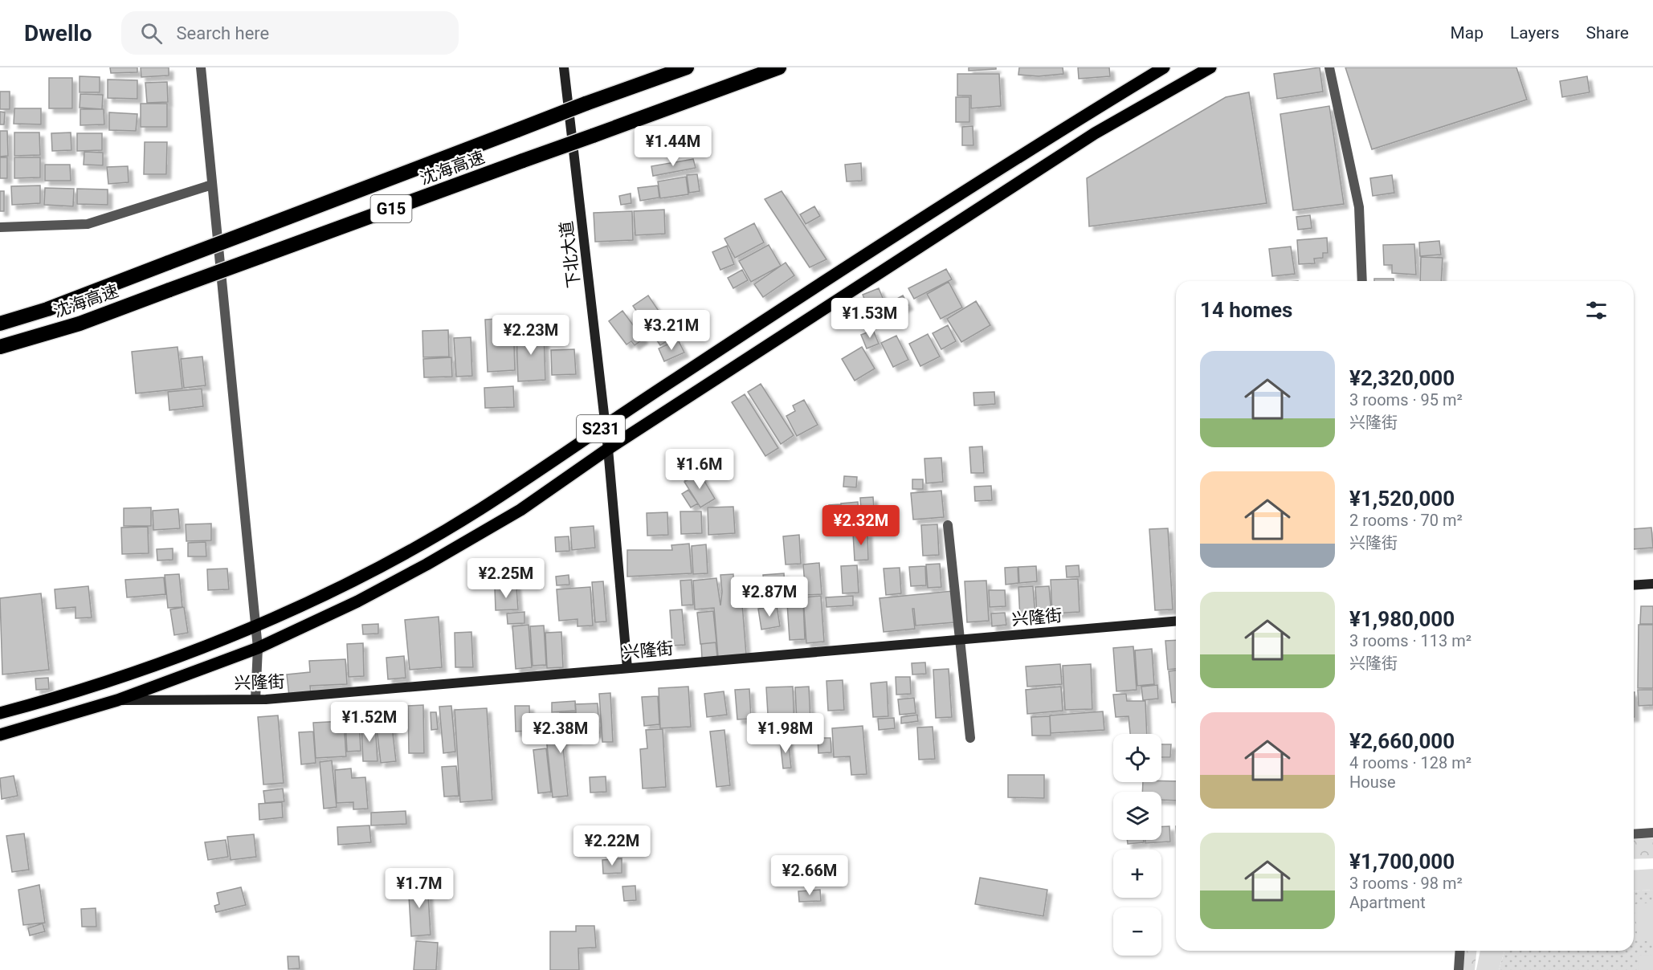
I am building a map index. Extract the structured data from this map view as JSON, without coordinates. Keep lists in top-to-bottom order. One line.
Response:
{"streets":{"highway":["沈海高速","G15"],"main road":["S231"],"street":["下北大道","兴隆街"]},"crossings":[["下北大道","S231"],["下北大道","兴隆街"],["S231","兴隆街"]],"page":{"header":"Dwello","search":"Search here","nav":["Map","Layers","Share"],"price":["¥1.44M","¥1.53M","¥3.21M","¥2.23M","¥1.6M","¥2.32M","¥2.25M","¥2.87M","¥1.52M","¥2.38M","¥1.98M","¥2.22M","¥2.66M","¥1.7M"],"heading":"14 homes","list":[{"name":"¥2,320,000","note":"3 rooms · 95 m² · 兴隆街"},{"name":"¥1,520,000","note":"2 rooms · 70 m² · 兴隆街"},{"name":"¥1,980,000","note":"3 rooms · 113 m² · 兴隆街"},{"name":"¥2,660,000","note":"4 rooms · 128 m² · House"},{"name":"¥1,700,000","note":"3 rooms · 98 m² · Apartment"}],"map_buttons":["+","−"]}}
